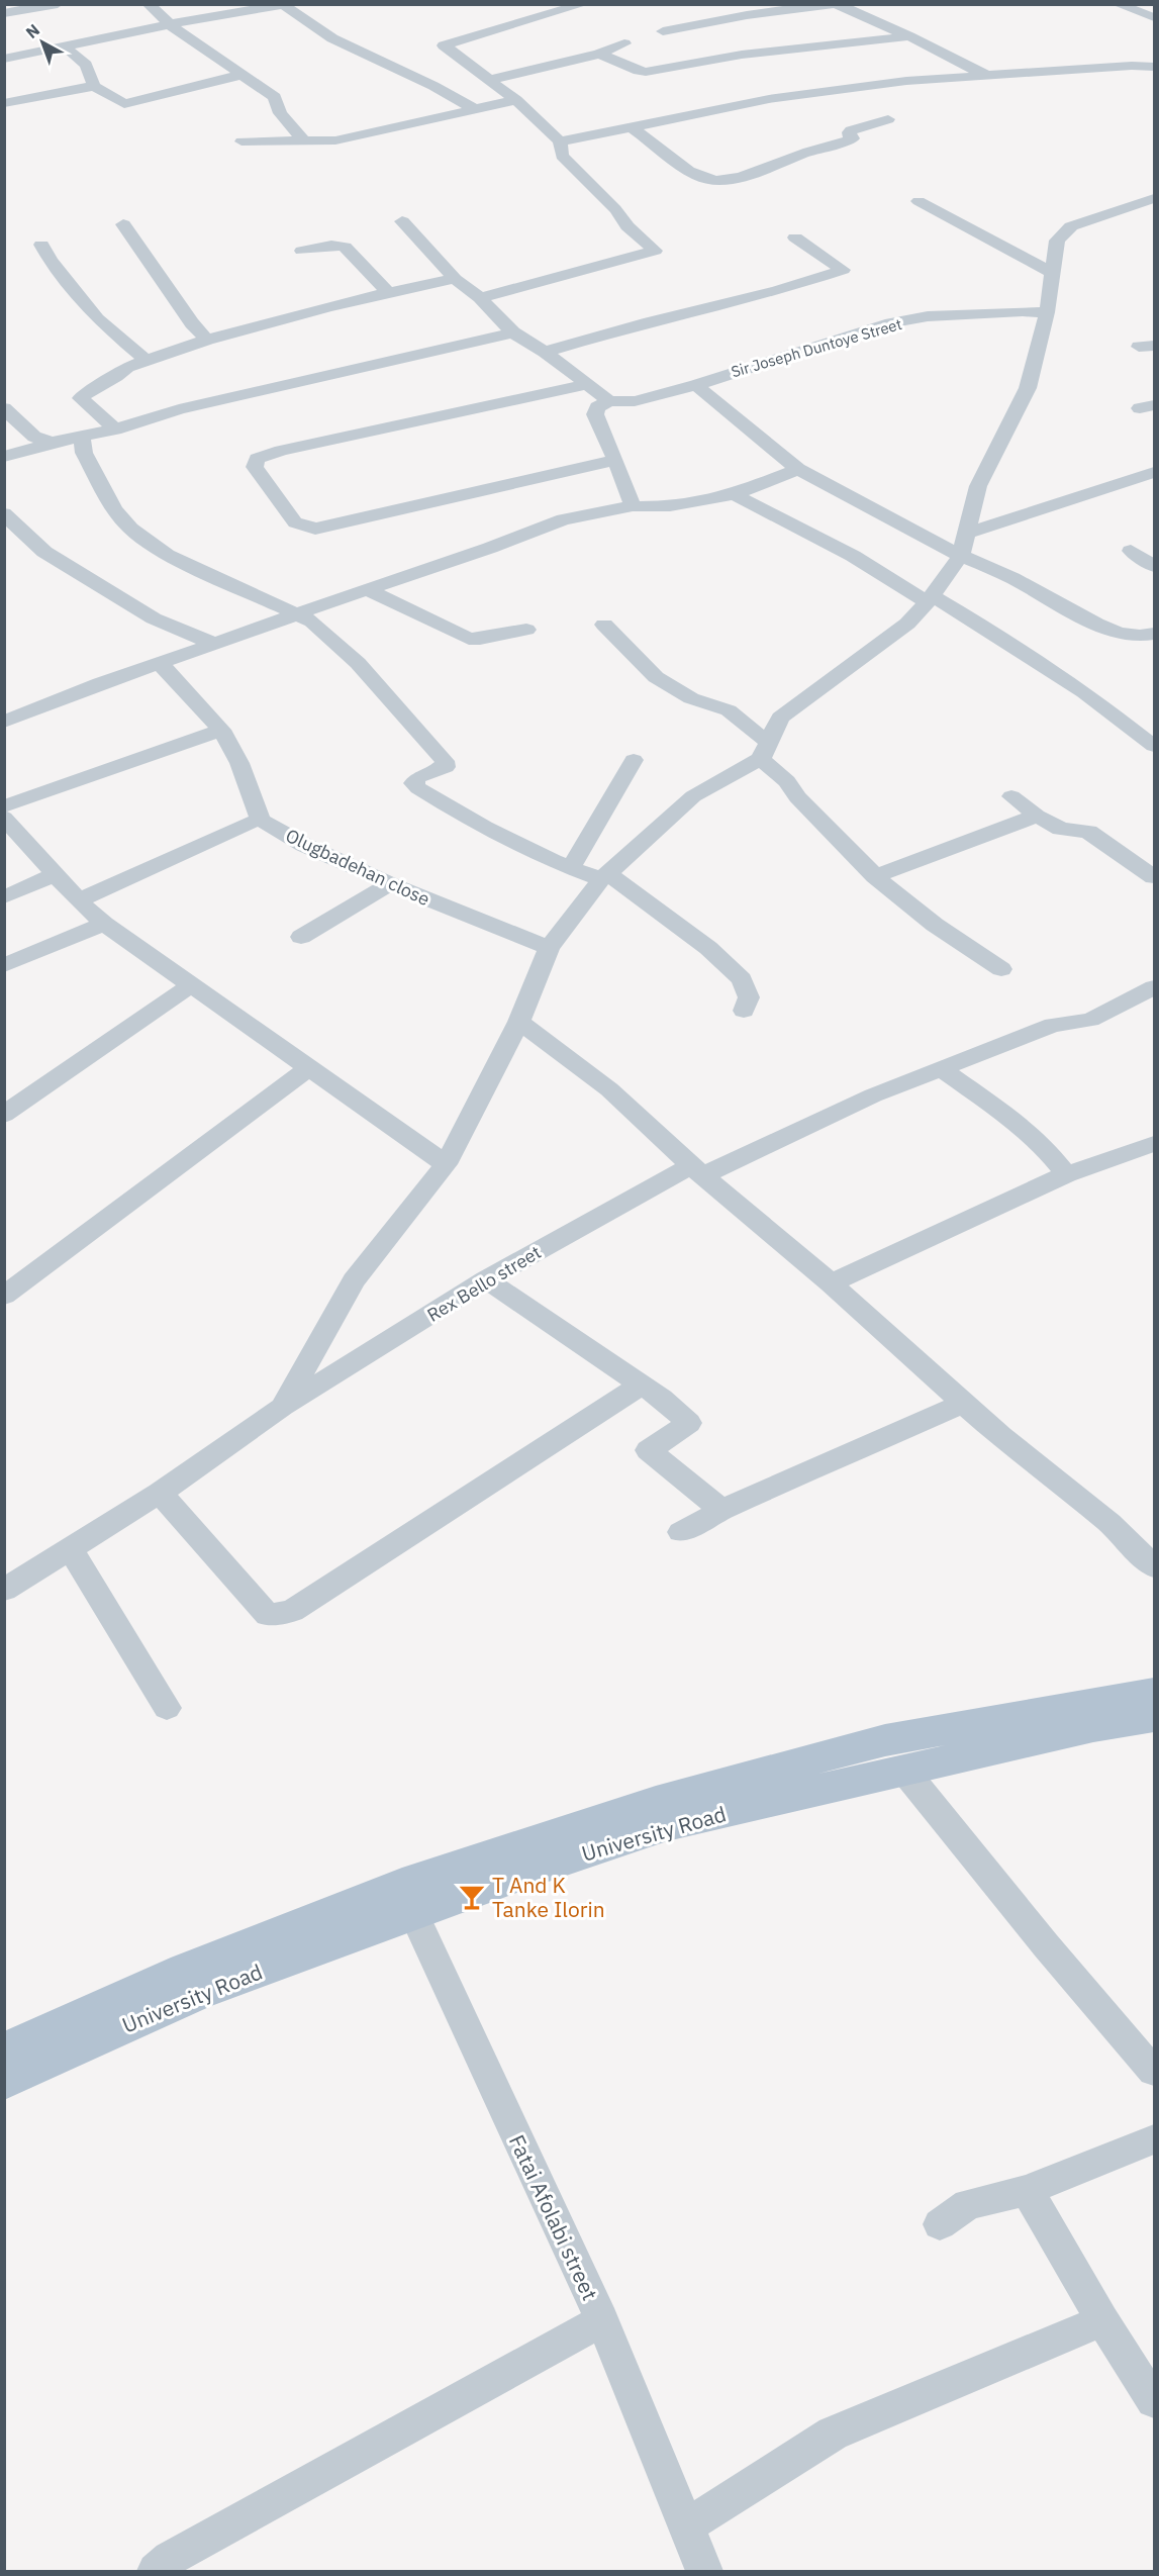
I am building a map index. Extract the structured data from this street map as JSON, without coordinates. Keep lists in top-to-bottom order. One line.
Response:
{"streets":{"main road":["University Road"],"street":["Sir Joseph Duntoye Street","Olugbadehan close","Rex Bello street","Fatai Afolabi street"]},"crossings":[["University Road","Fatai Afolabi street"]],"places":{"bar":["T And K Tanke Ilorin"]},"north":"top left"}
